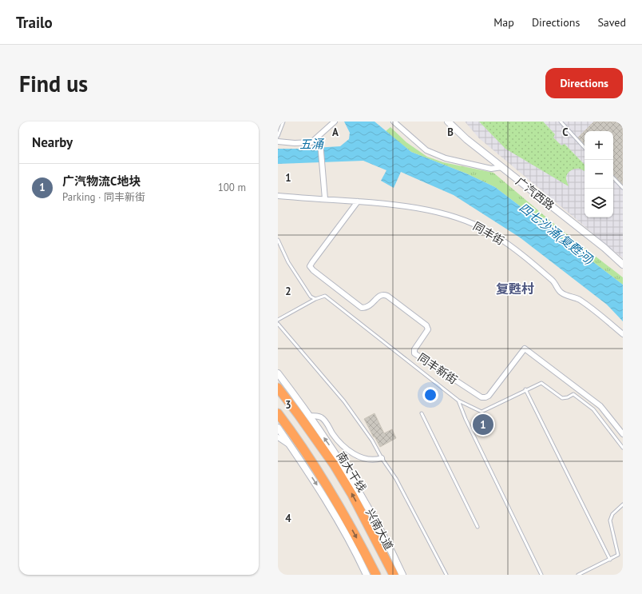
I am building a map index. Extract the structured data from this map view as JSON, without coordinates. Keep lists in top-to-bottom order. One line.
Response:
{"streets":{"highway":["南大干线"],"main road":["广汽西路","兴南大道"],"street":["同丰街","同丰新街"]},"crossings":[["同丰街","同丰新街"]],"districts":["复甦村"],"water":["五涌","四七沙涌(复甦河)"],"page":{"header":"Trailo","nav":["Map","Directions","Saved"],"buttons":"Directions","title":"Find us","heading":"Nearby","map_buttons":["+","−"],"list":[{"mark":"1","name":"广汽物流C地块","note":"Parking · 同丰新街","value":"100 m"}],"pins":"1"},"grid":{"columns":["A","B","C"],"rows":["1","2","3","4"]}}
